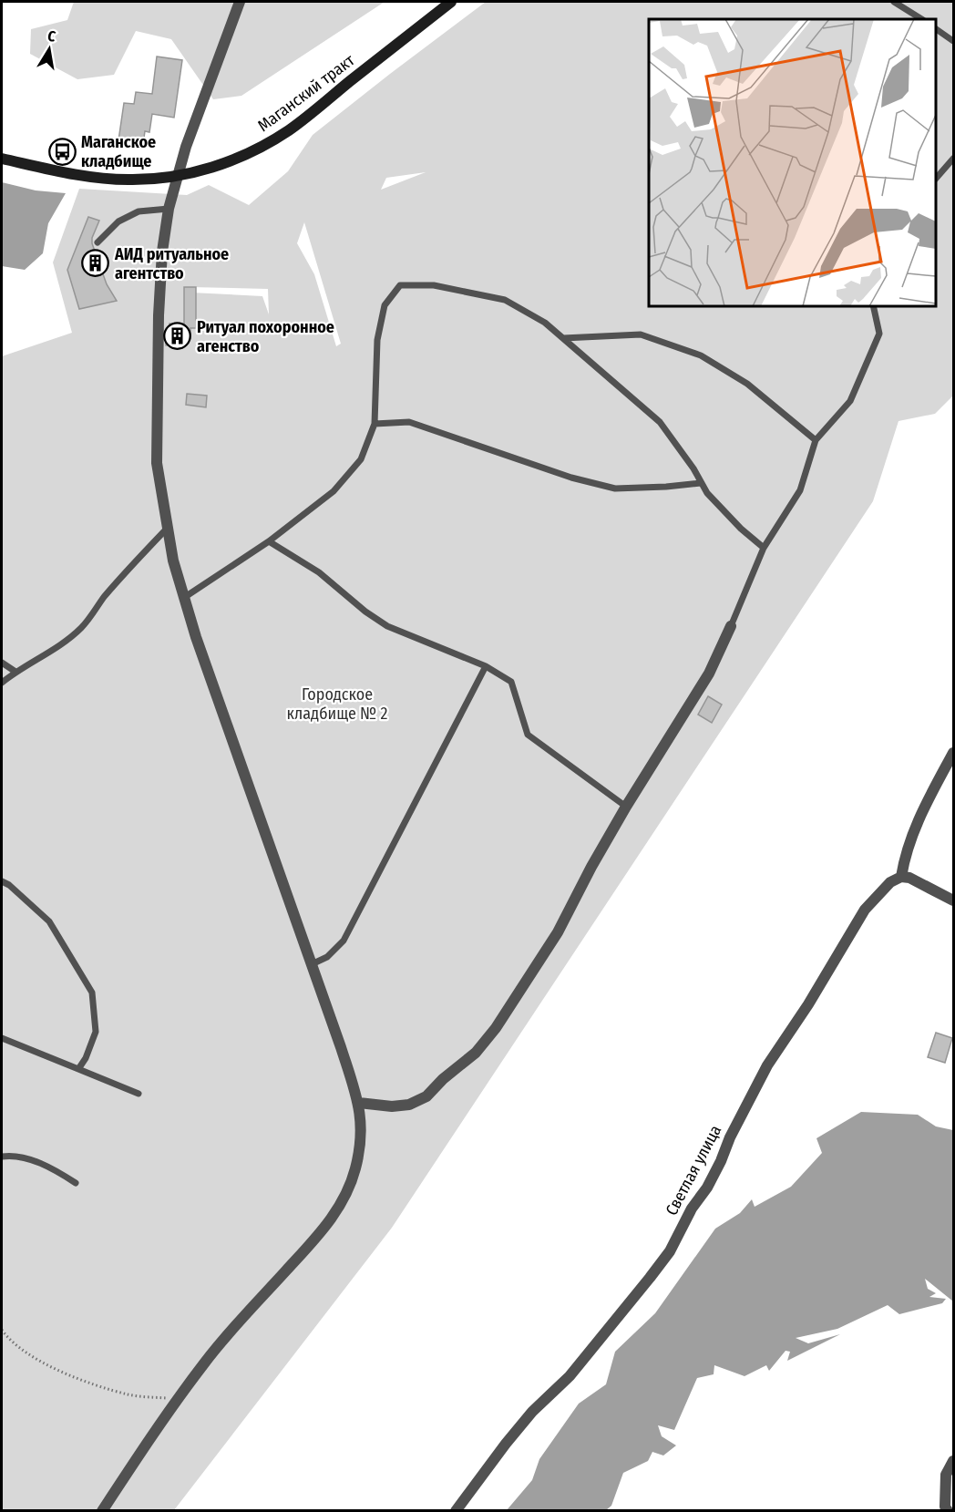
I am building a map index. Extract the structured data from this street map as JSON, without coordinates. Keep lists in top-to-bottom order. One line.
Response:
{"streets":{"main road":["Маганский тракт"],"street":["Светлая улица"]},"parks":["Городское кладбище № 2"],"places":{"bus stop":["Маганское кладбище"],"building":["АИД ритуальное агентство","Ритуал похоронное агенство"]},"north":"top"}
